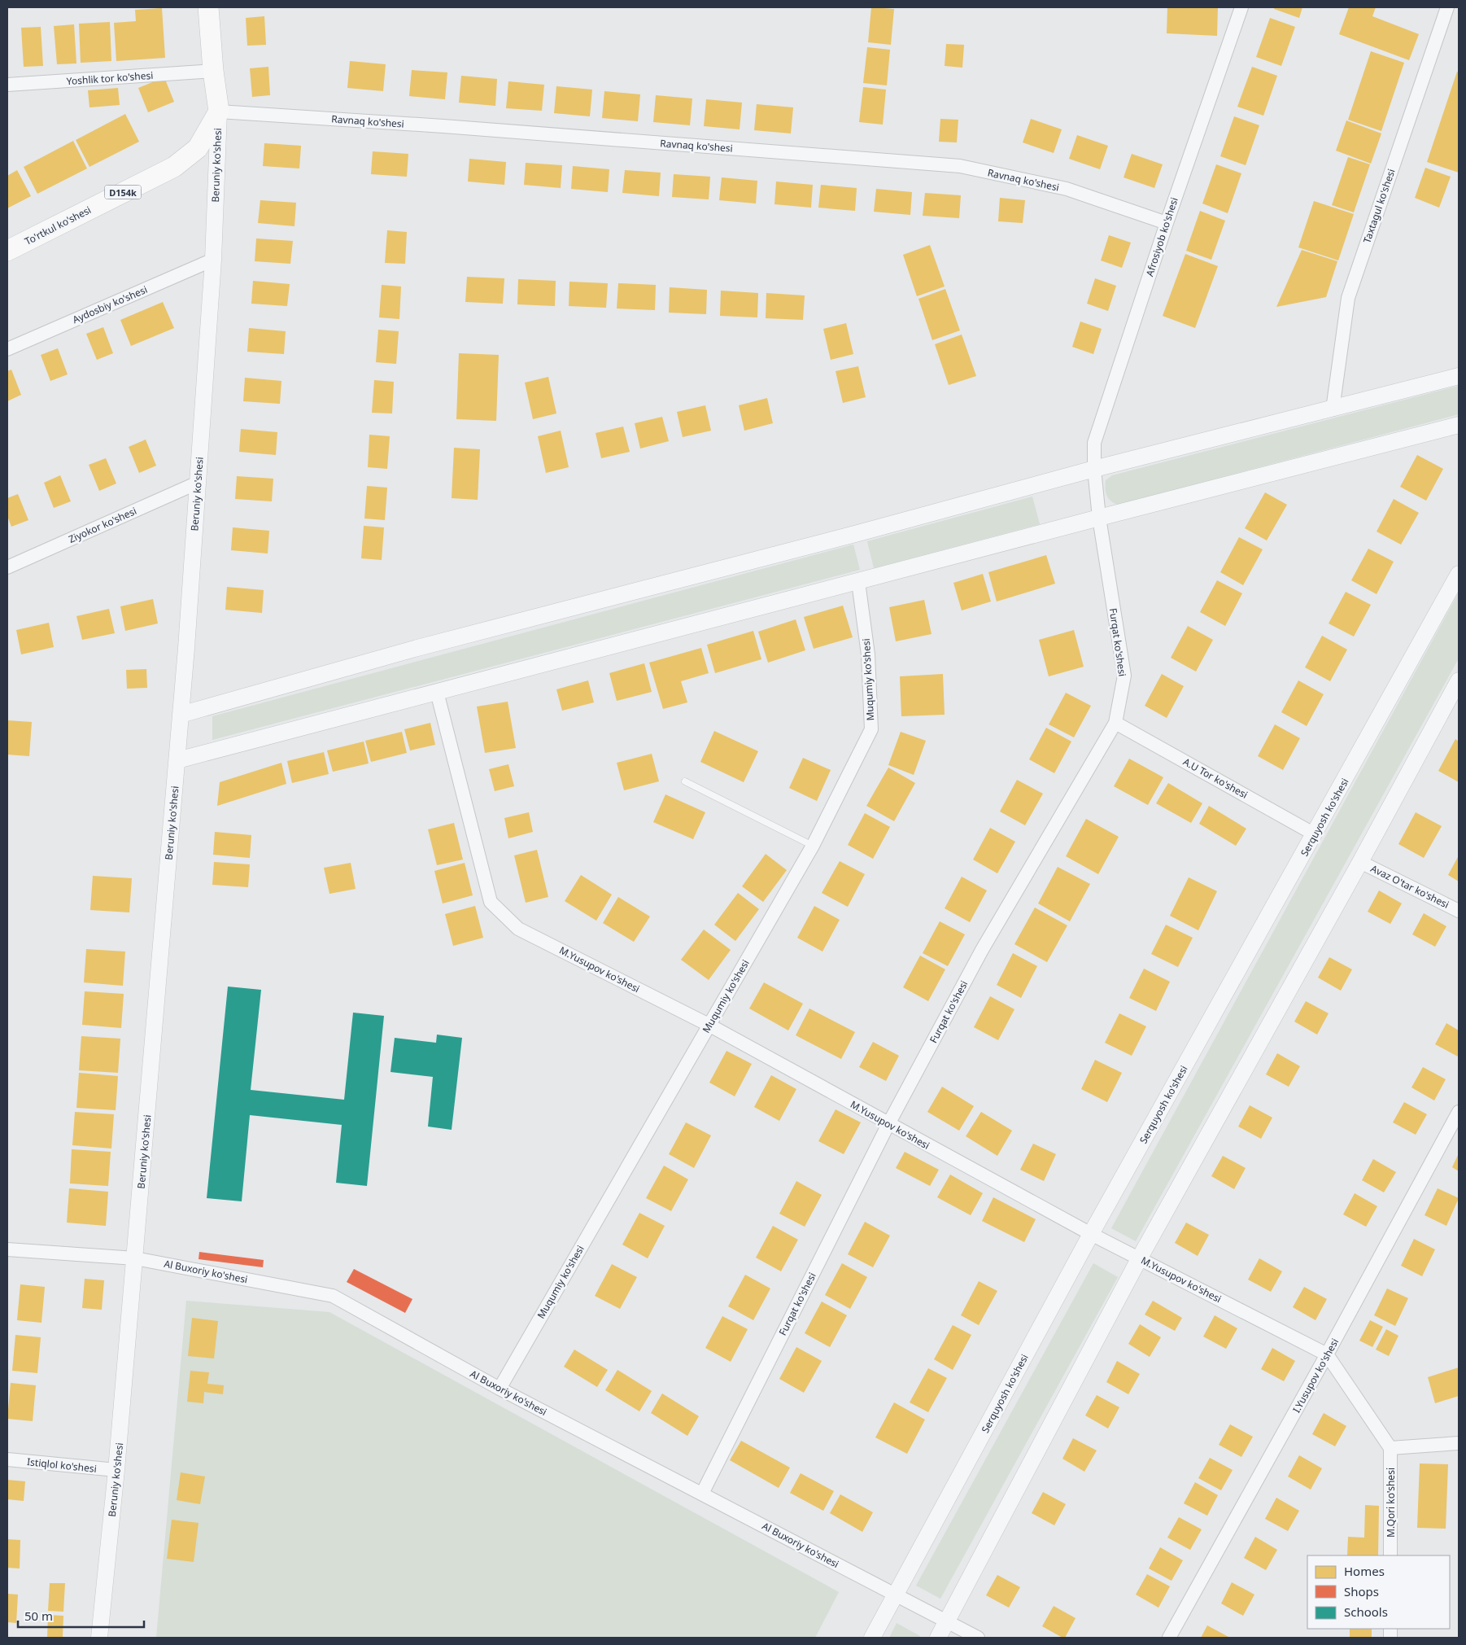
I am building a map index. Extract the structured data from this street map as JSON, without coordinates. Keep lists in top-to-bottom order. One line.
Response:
{"streets":{"main road":["Beruniy ko'shesi","D154k","To'rtkul ko'shesi"],"street":["Yoshlik tor ko'shesi","Ravnaq ko'shesi","Taxtagul ko'shesi","Afrosiyob ko'shesi","Aydosbiy ko'shesi","Ziyokor ko'shesi","Furqat ko'shesi","Muqumiy ko'shesi","A.U Tor ko'shesi","Serquyosh ko'shesi","Avaz O'tar ko'shesi","M.Yusupov ko'shesi","Al Buxoriy ko'shesi","I.Yusupov ko'shesi","Istiqlol ko'shesi","M.Qori ko'shesi"]},"crossings":[["Yoshlik tor ko'shesi","Beruniy ko'shesi"],["Ravnaq ko'shesi","Beruniy ko'shesi"],["Ravnaq ko'shesi","To'rtkul ko'shesi"],["Ravnaq ko'shesi","Afrosiyob ko'shesi"],["Beruniy ko'shesi","To'rtkul ko'shesi"],["Beruniy ko'shesi","Aydosbiy ko'shesi"],["Beruniy ko'shesi","Ziyokor ko'shesi"],["Beruniy ko'shesi","Al Buxoriy ko'shesi"],["Beruniy ko'shesi","Istiqlol ko'shesi"],["Afrosiyob ko'shesi","Furqat ko'shesi"],["Furqat ko'shesi","A.U Tor ko'shesi"],["Furqat ko'shesi","M.Yusupov ko'shesi"],["Furqat ko'shesi","Al Buxoriy ko'shesi"],["Muqumiy ko'shesi","M.Yusupov ko'shesi"],["Muqumiy ko'shesi","Al Buxoriy ko'shesi"],["A.U Tor ko'shesi","Serquyosh ko'shesi"],["Serquyosh ko'shesi","M.Yusupov ko'shesi"],["Serquyosh ko'shesi","Al Buxoriy ko'shesi"],["M.Yusupov ko'shesi","I.Yusupov ko'shesi"],["M.Yusupov ko'shesi","M.Qori ko'shesi"]],"legend":["Homes","Shops","Schools"],"scale_bar":"50 m"}
